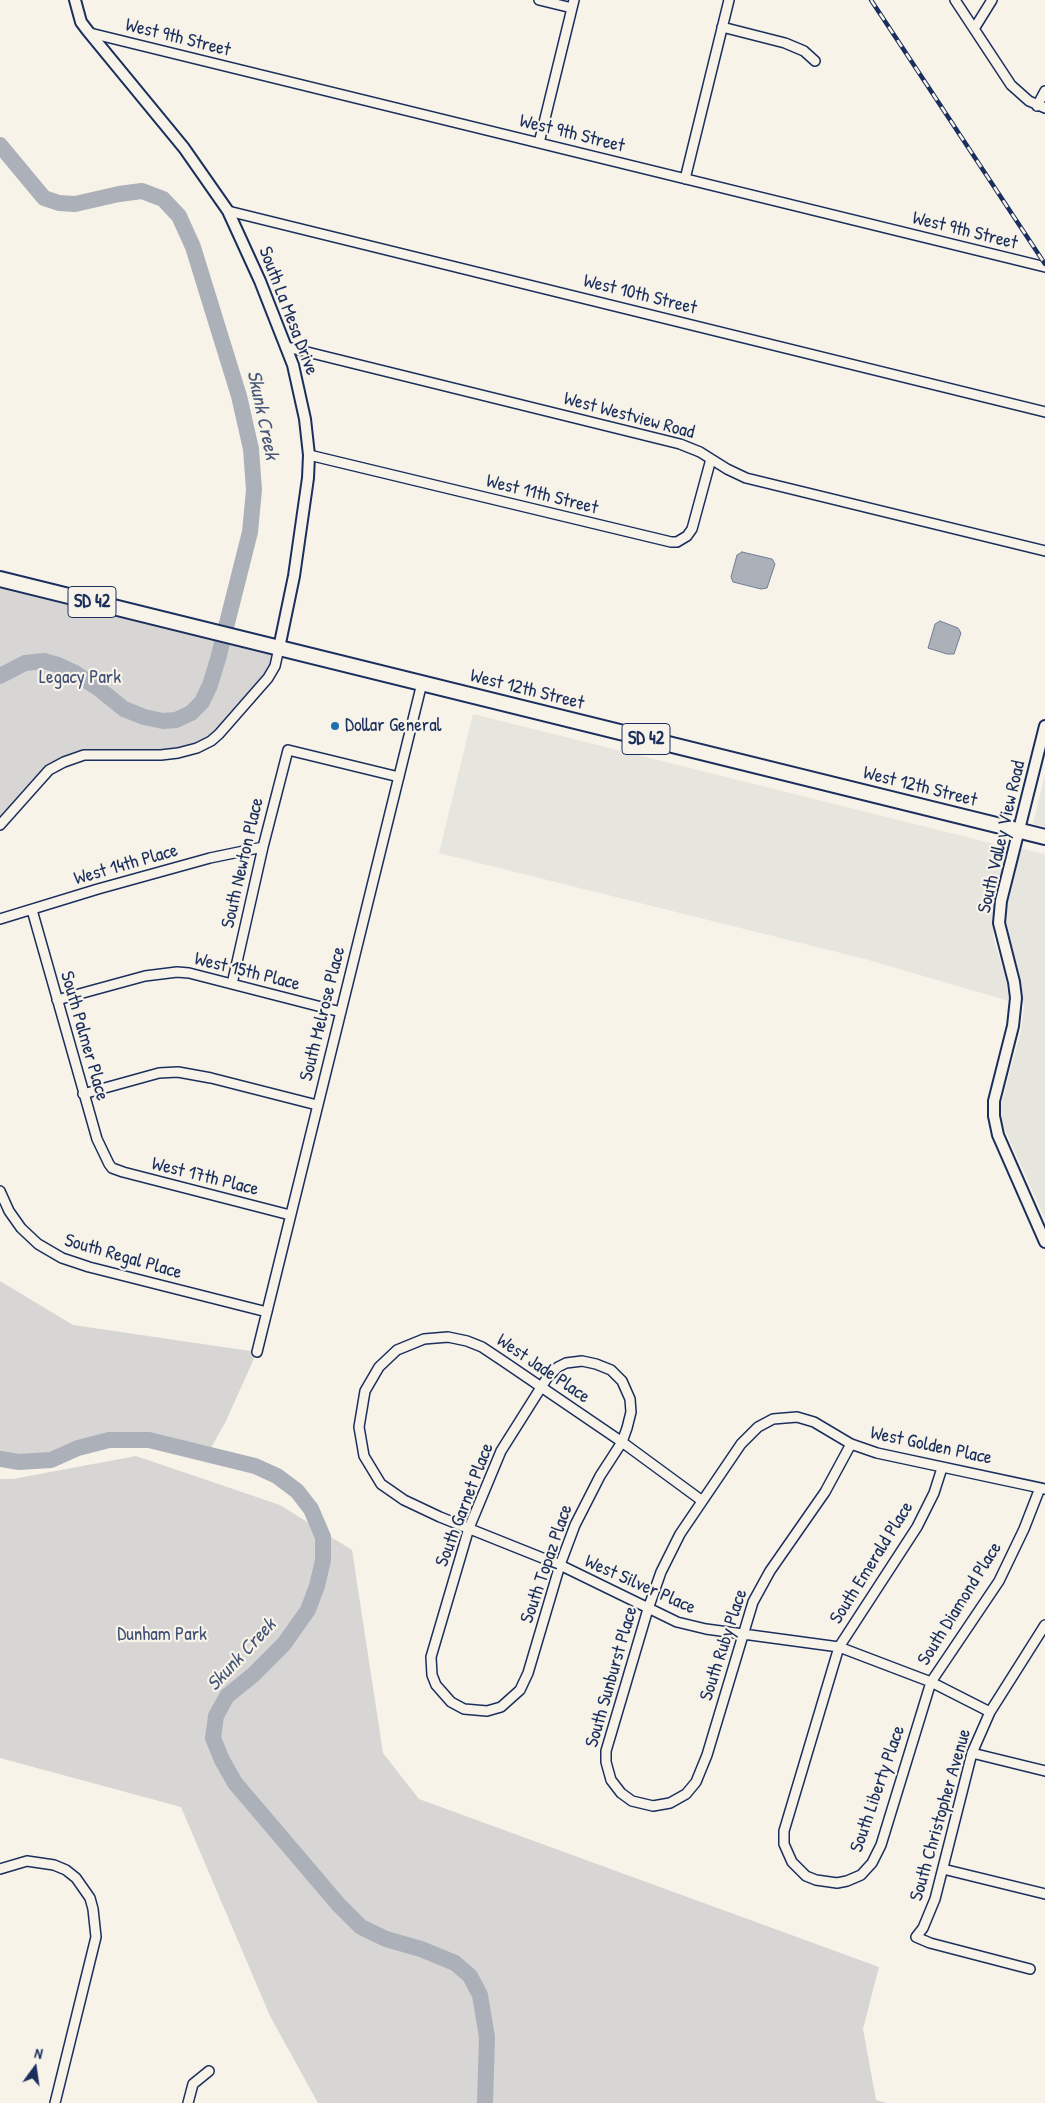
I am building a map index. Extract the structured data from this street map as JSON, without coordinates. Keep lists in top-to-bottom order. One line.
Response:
{"streets":{"main road":["SD 42","West 12th Street"],"street":["West 9th Street","West 10th Street","South La Mesa Drive","West Westview Road","West 11th Street","South Valley View Road","South Newton Place","West 14th Place","West 15th Place","South Melrose Place","South Palmer Place","West 17th Place","South Regal Place","West Jade Place","West Golden Place","South Garnet Place","South Emerald Place","South Topaz Place","West Silver Place","South Diamond Place","South Ruby Place","South Sunburst Place","South Liberty Place","South Christopher Avenue"]},"crossings":[["West 9th Street","South La Mesa Drive"],["West 10th Street","South La Mesa Drive"],["South La Mesa Drive","West Westview Road"],["South La Mesa Drive","West 11th Street"],["South La Mesa Drive","West 12th Street"],["West Westview Road","West 11th Street"],["West 12th Street","South Valley View Road"],["West 12th Street","South Melrose Place"],["South Newton Place","West 14th Place"],["South Newton Place","West 15th Place"],["South Newton Place","South Melrose Place"],["West 14th Place","South Palmer Place"],["West 15th Place","South Melrose Place"],["West 15th Place","South Palmer Place"],["South Melrose Place","West 17th Place"],["South Melrose Place","South Regal Place"],["South Palmer Place","West 17th Place"],["West Jade Place","South Garnet Place"],["West Jade Place","South Topaz Place"],["West Jade Place","West Silver Place"],["West Jade Place","South Sunburst Place"],["West Golden Place","South Emerald Place"],["West Golden Place","South Diamond Place"],["West Golden Place","South Ruby Place"],["West Golden Place","South Sunburst Place"],["South Garnet Place","South Topaz Place"],["South Garnet Place","West Silver Place"],["South Emerald Place","West Silver Place"],["South Emerald Place","South Liberty Place"],["South Topaz Place","West Silver Place"],["West Silver Place","South Diamond Place"],["West Silver Place","South Ruby Place"],["West Silver Place","South Sunburst Place"],["West Silver Place","South Liberty Place"],["West Silver Place","South Christopher Avenue"],["South Diamond Place","South Liberty Place"],["South Ruby Place","South Sunburst Place"]],"water":["Skunk Creek"],"parks":["Legacy Park","Dunham Park"],"places":["Dollar General"],"north":"top"}
